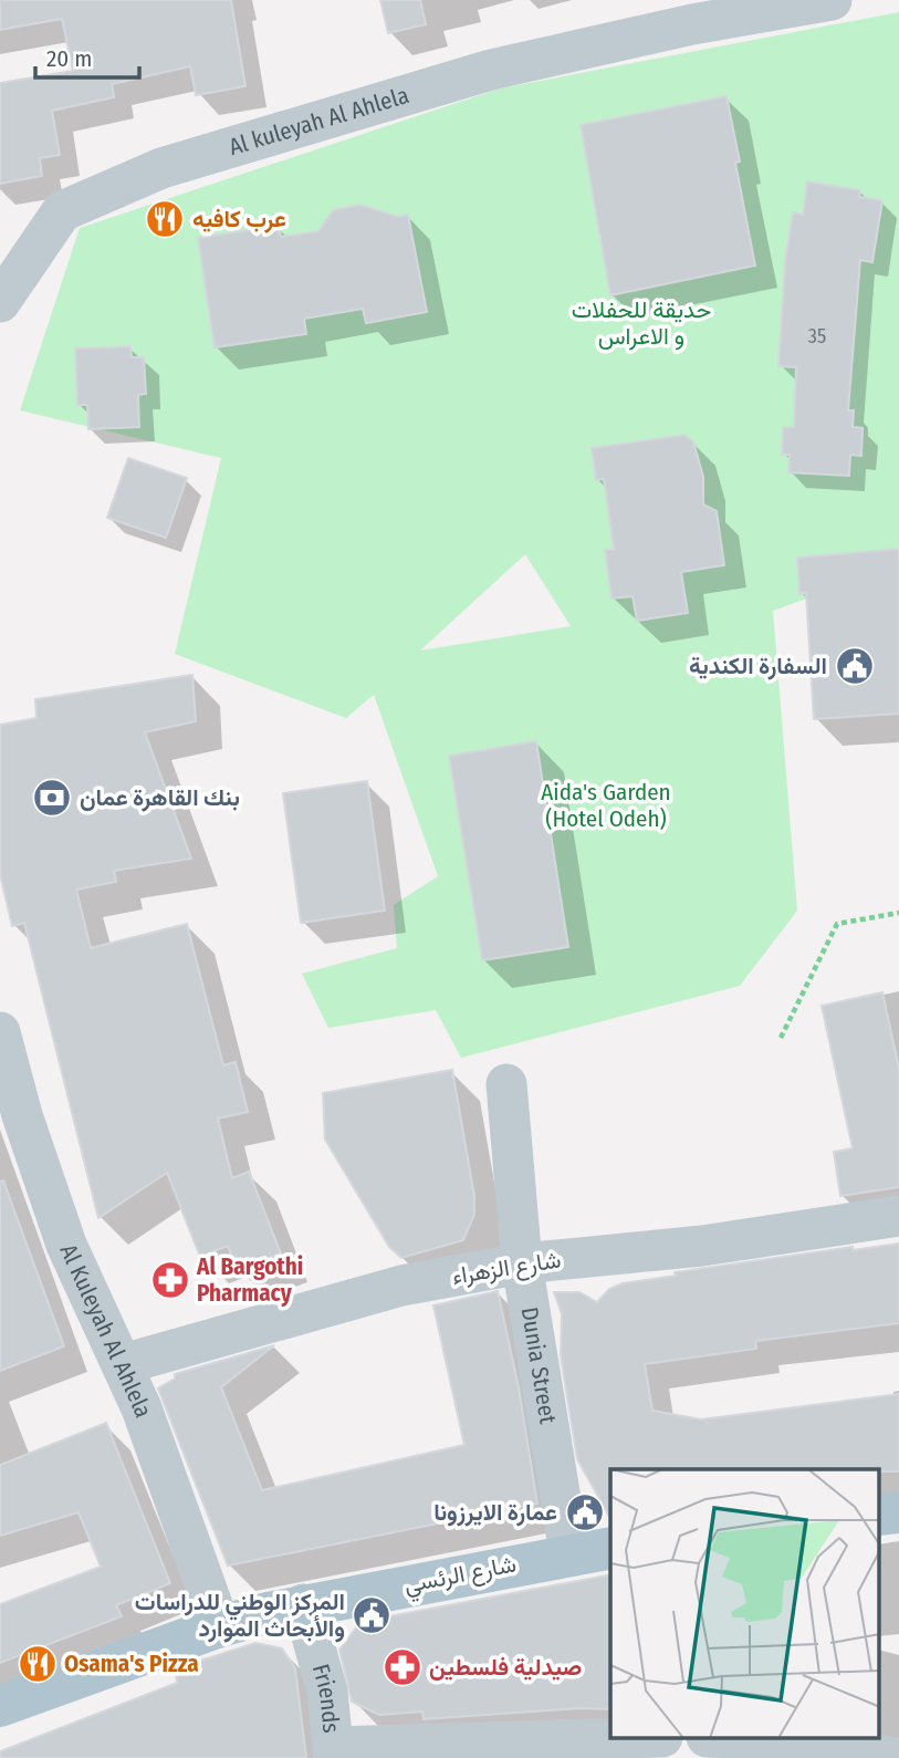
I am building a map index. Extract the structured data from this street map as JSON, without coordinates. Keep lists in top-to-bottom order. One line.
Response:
{"streets":{"main road":["شارع الرئسي"],"street":["Al kuleyah Al Ahlela","شارع الزهراء","Al Kuleyah Al Ahlela","Dunia Street","Friends"]},"crossings":[["شارع الزهراء","Al Kuleyah Al Ahlela"],["شارع الزهراء","Dunia Street"],["Al Kuleyah Al Ahlela","شارع الرئسي"],["Dunia Street","شارع الرئسي"],["شارع الرئسي","Friends"]],"parks":["حديقة للحفلات و الاعراس","Aida's Garden (Hotel Odeh)"],"places":{"restaurant":["عرب كافيه","Osama's Pizza"],"public building":["السفارة الكندية","عمارة الايرزونا","المركز الوطني للدراسات والأبحاث الموارد"],"bank":["بنك القاهرة عمان"],"pharmacy":["Al Bargothi Pharmacy","صيدلية فلسطين"]},"house_numbers":["35"],"scale_bar":"20 m"}
